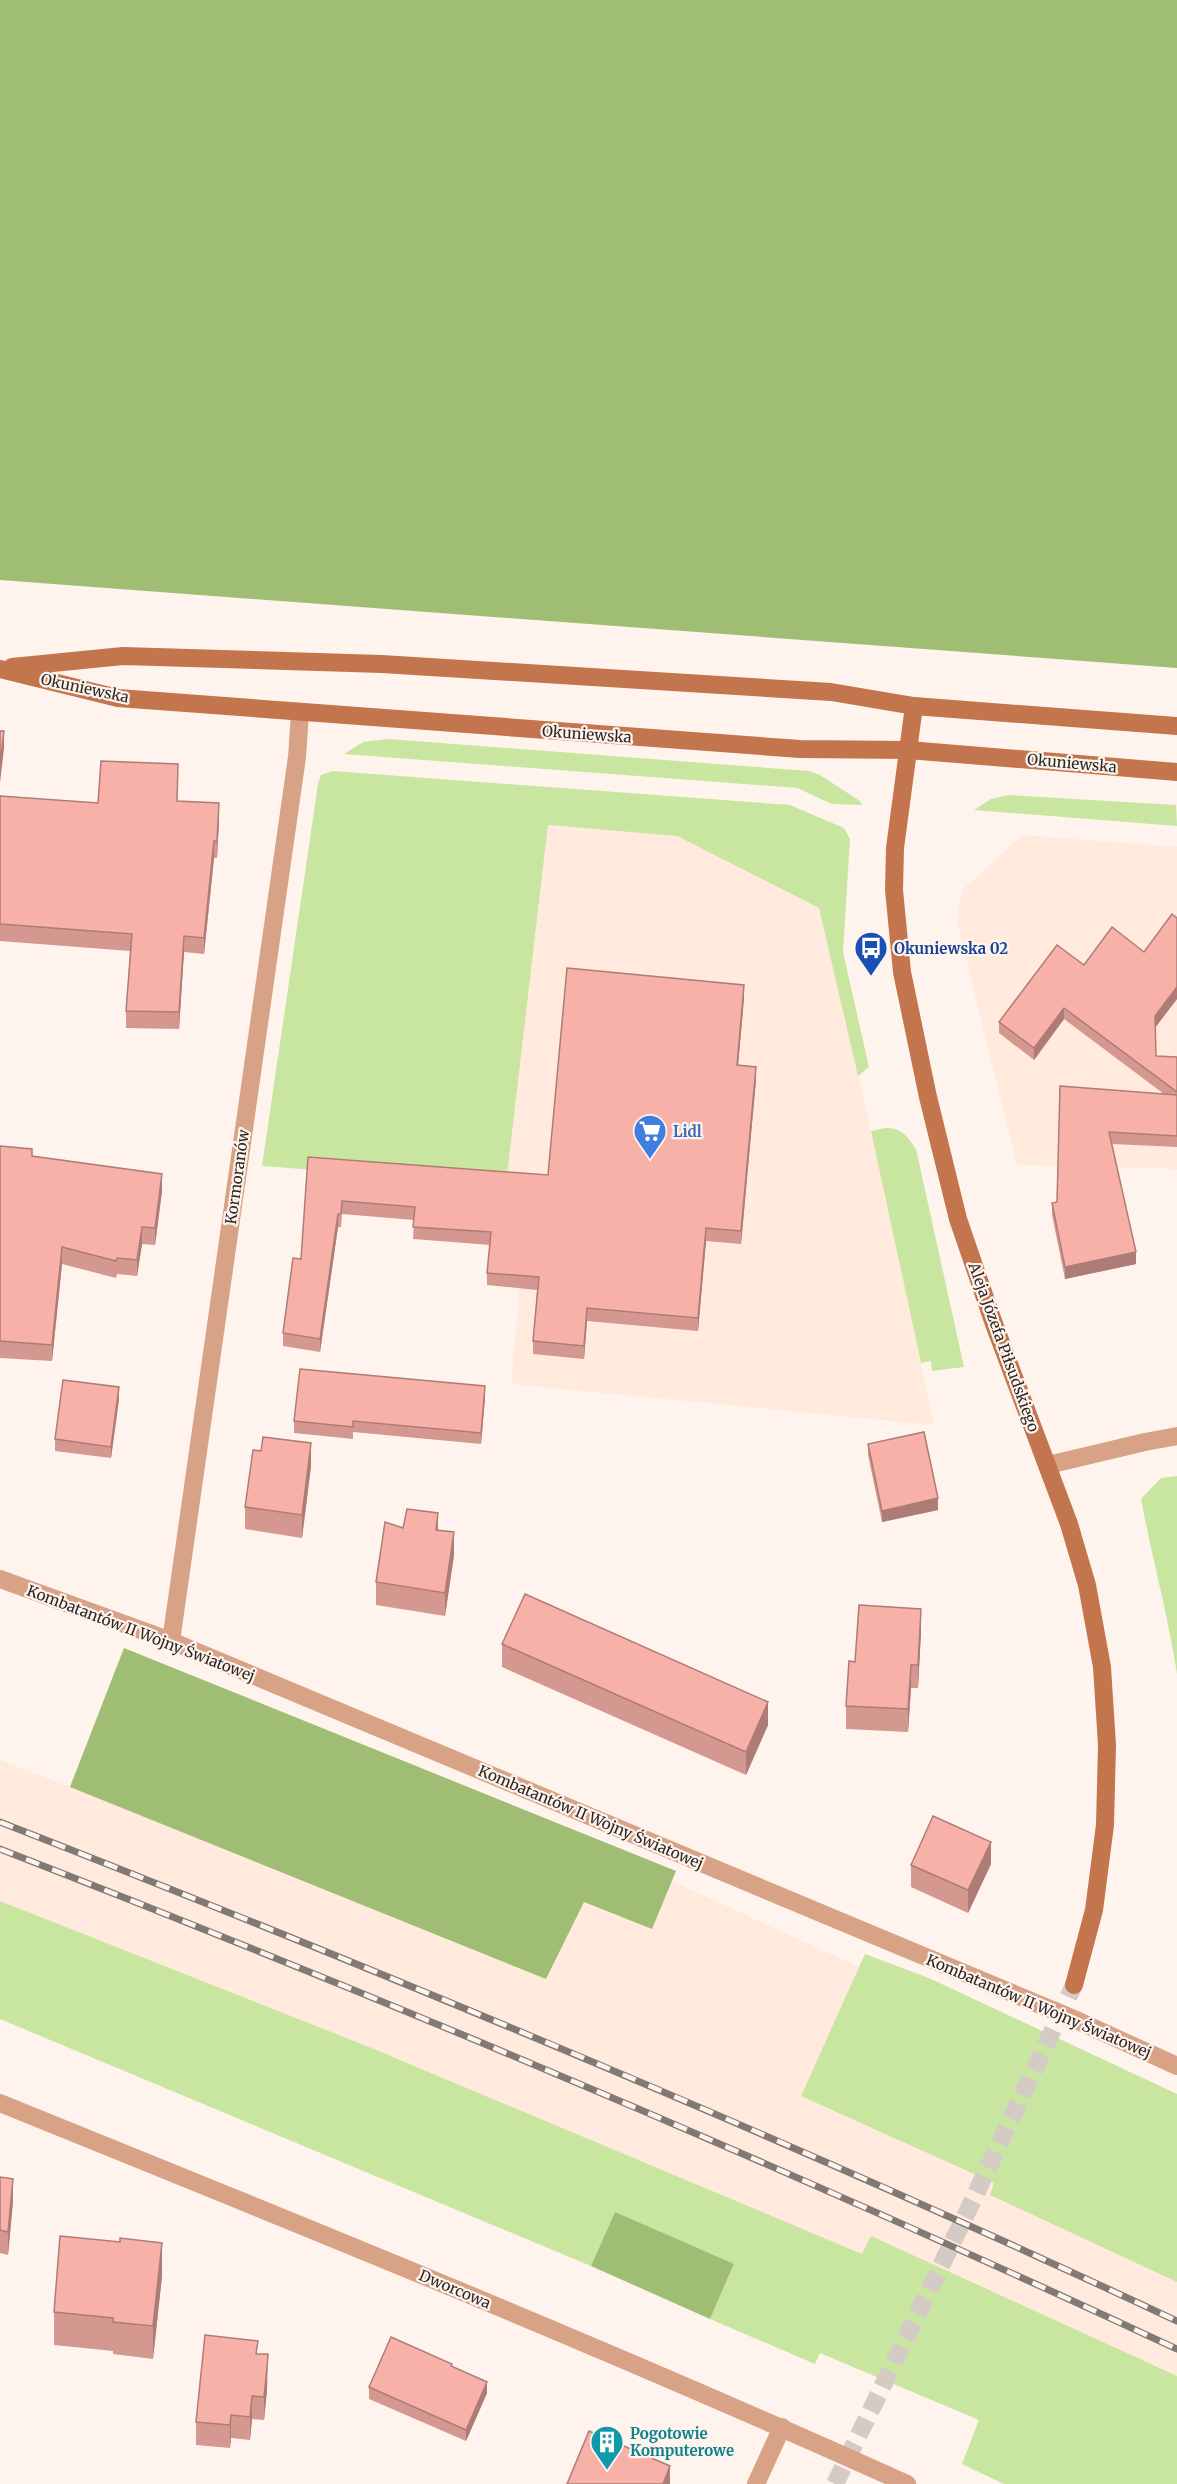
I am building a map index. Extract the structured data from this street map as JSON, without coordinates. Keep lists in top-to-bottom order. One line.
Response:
{"streets":{"main road":["Okuniewska","Aleja Józefa Piłsudskiego"],"street":["Kormoranów","Kombatantów II Wojny Światowej","Dworcowa"]},"crossings":[["Okuniewska","Kormoranów"],["Okuniewska","Aleja Józefa Piłsudskiego"],["Kormoranów","Kombatantów II Wojny Światowej"]],"places":{"bus stop":["Okuniewska 02"],"supermarket":["Lidl"],"building":["Pogotowie Komputerowe"]}}
